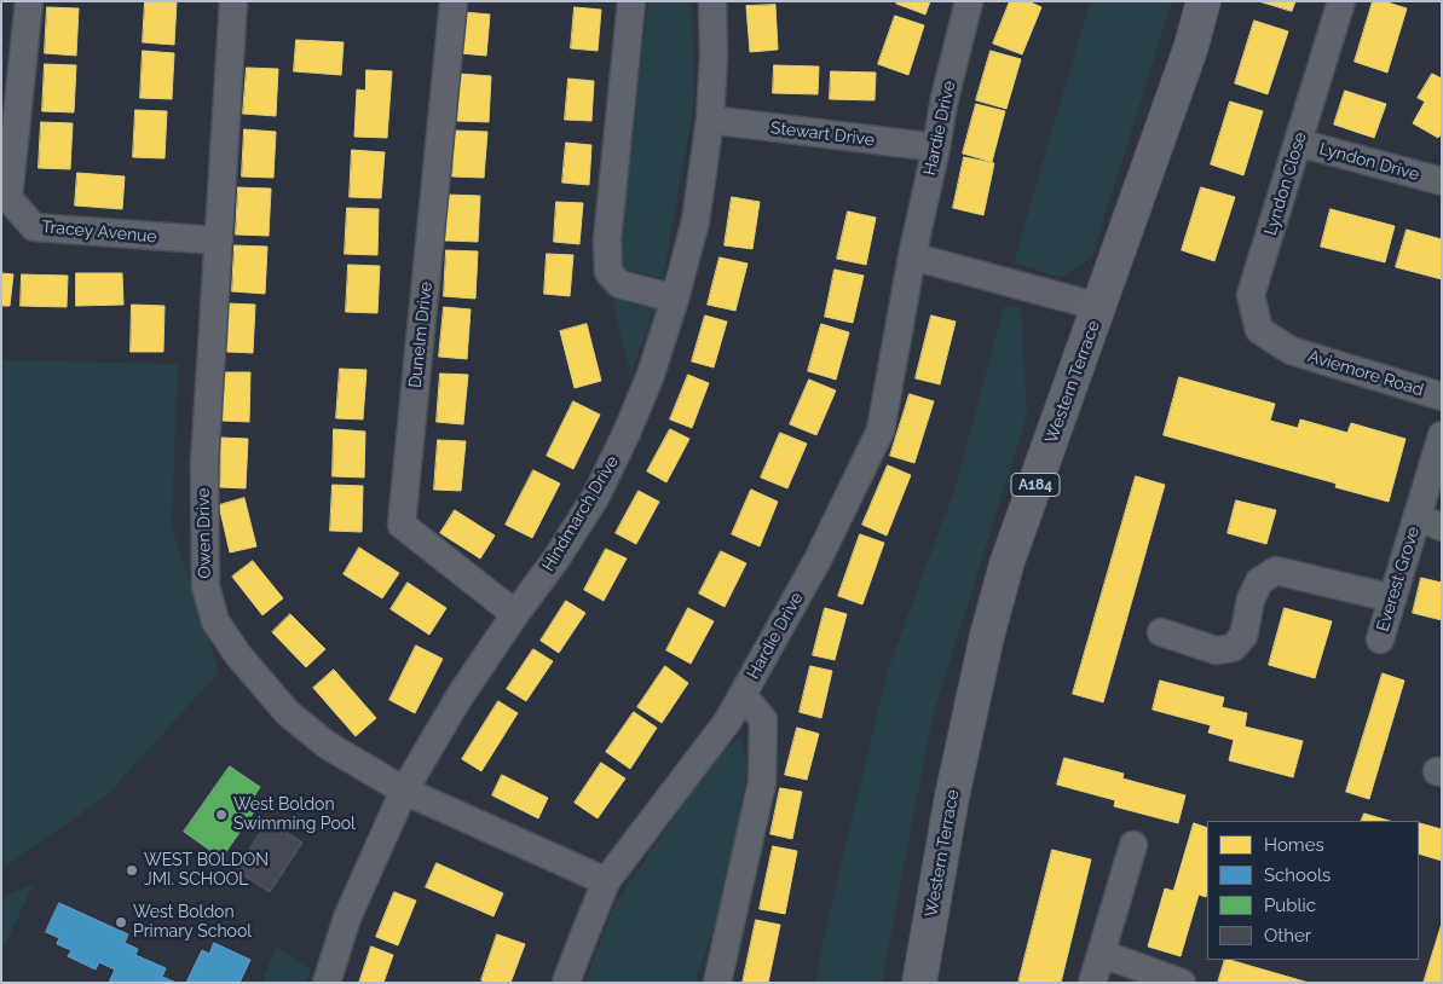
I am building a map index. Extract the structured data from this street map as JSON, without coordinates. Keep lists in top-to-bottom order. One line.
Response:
{"streets":{"main road":["Western Terrace","A184"],"street":["Hardie Drive","Stewart Drive","Lyndon Drive","Lyndon Close","Tracey Avenue","Dunelm Drive","Aviemore Road","Hindmarch Drive","Owen Drive","Everest Grove"]},"crossings":[["Hardie Drive","Stewart Drive"],["Hardie Drive","Owen Drive"],["Stewart Drive","Hindmarch Drive"],["Lyndon Drive","Lyndon Close"],["Lyndon Close","Aviemore Road"],["Tracey Avenue","Owen Drive"],["Dunelm Drive","Hindmarch Drive"],["Hindmarch Drive","Owen Drive"]],"places":["West Boldon Swimming Pool","WEST BOLDON JMI. SCHOOL","West Boldon Primary School"],"legend":["Homes","Schools","Public","Other"]}
